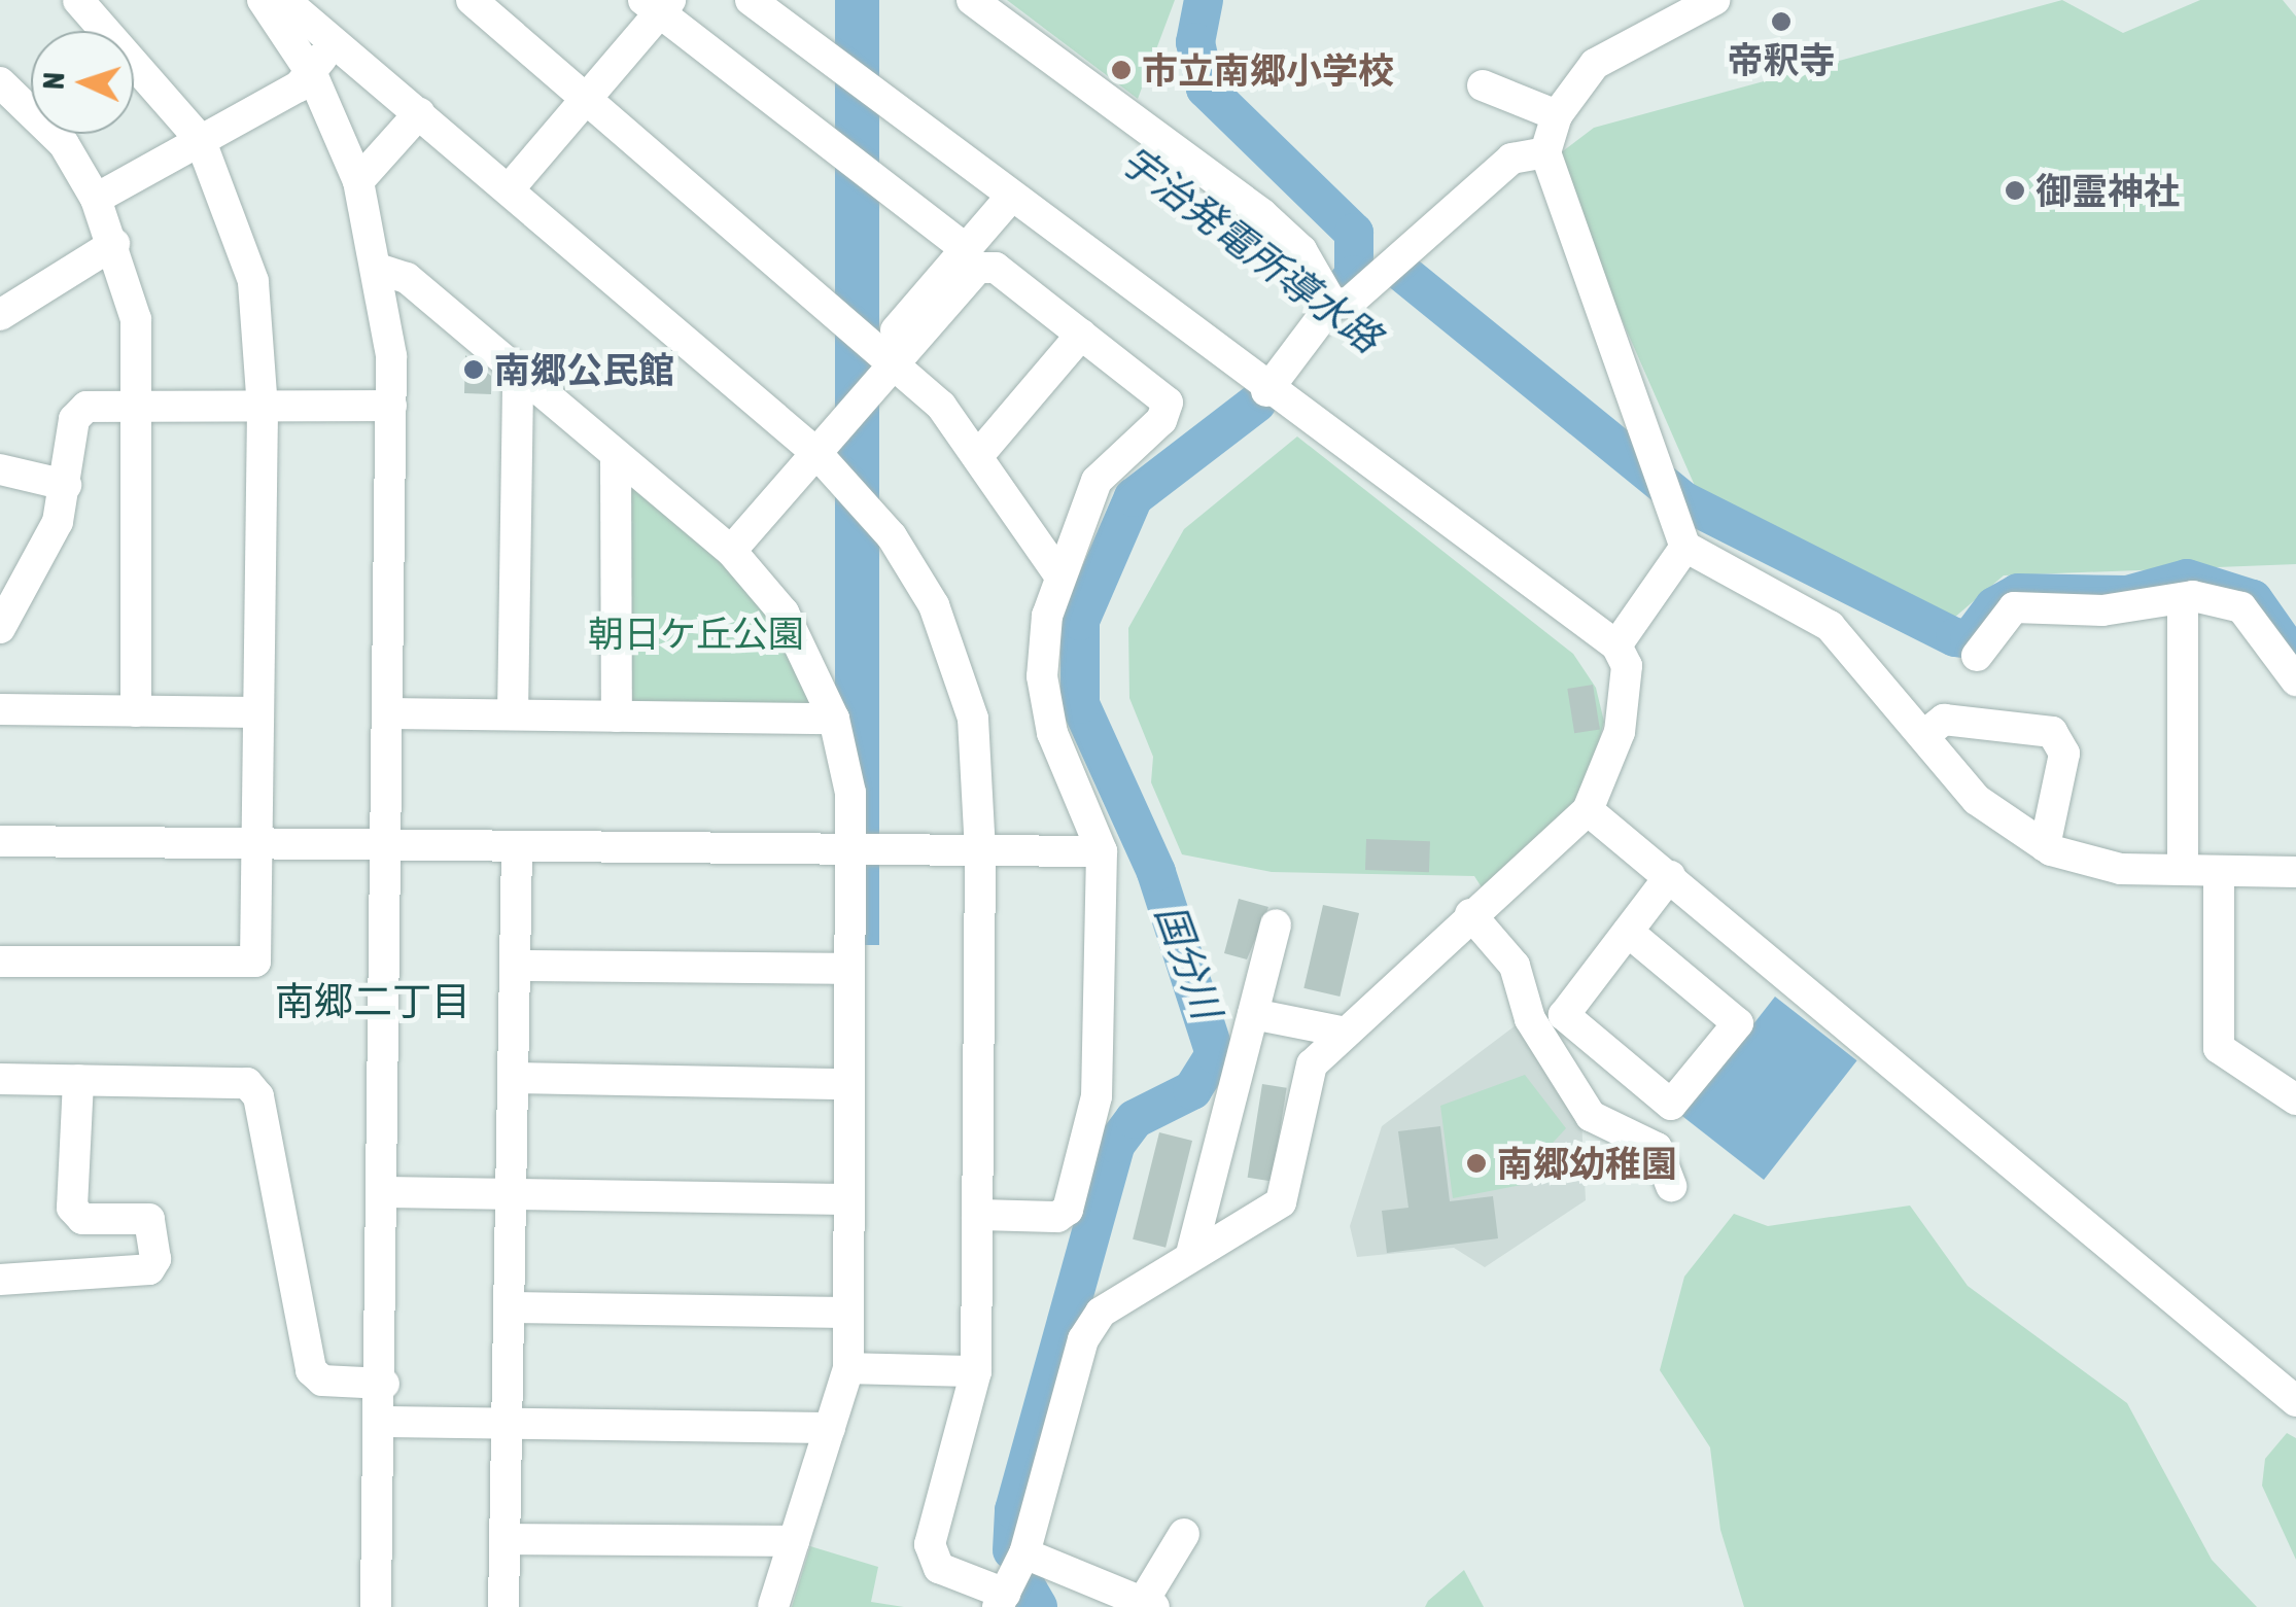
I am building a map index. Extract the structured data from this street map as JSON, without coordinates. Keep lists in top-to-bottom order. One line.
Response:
{"districts":["南郷二丁目"],"water":["宇治発電所導水路","国分川"],"parks":["朝日ケ丘公園"],"places":["帝釈寺","市立南郷小学校","御霊神社","南郷公民館","南郷幼稚園"],"north":"left"}
